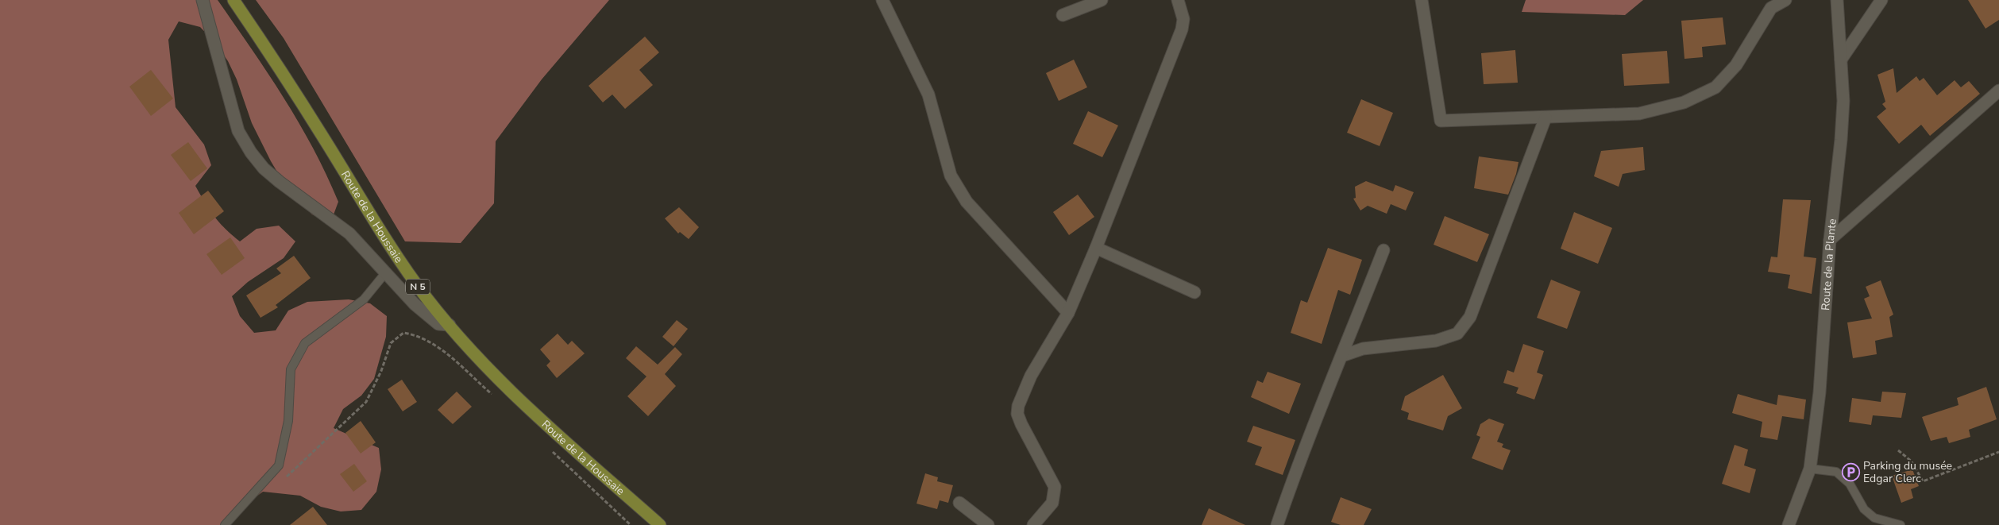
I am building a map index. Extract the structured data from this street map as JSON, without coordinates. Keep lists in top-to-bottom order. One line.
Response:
{"streets":{"main road":["Route de la Houssaie","N 5"],"street":["Route de la Plante"]},"places":{"parking":["Parking du musée Edgar Clerc"]}}
